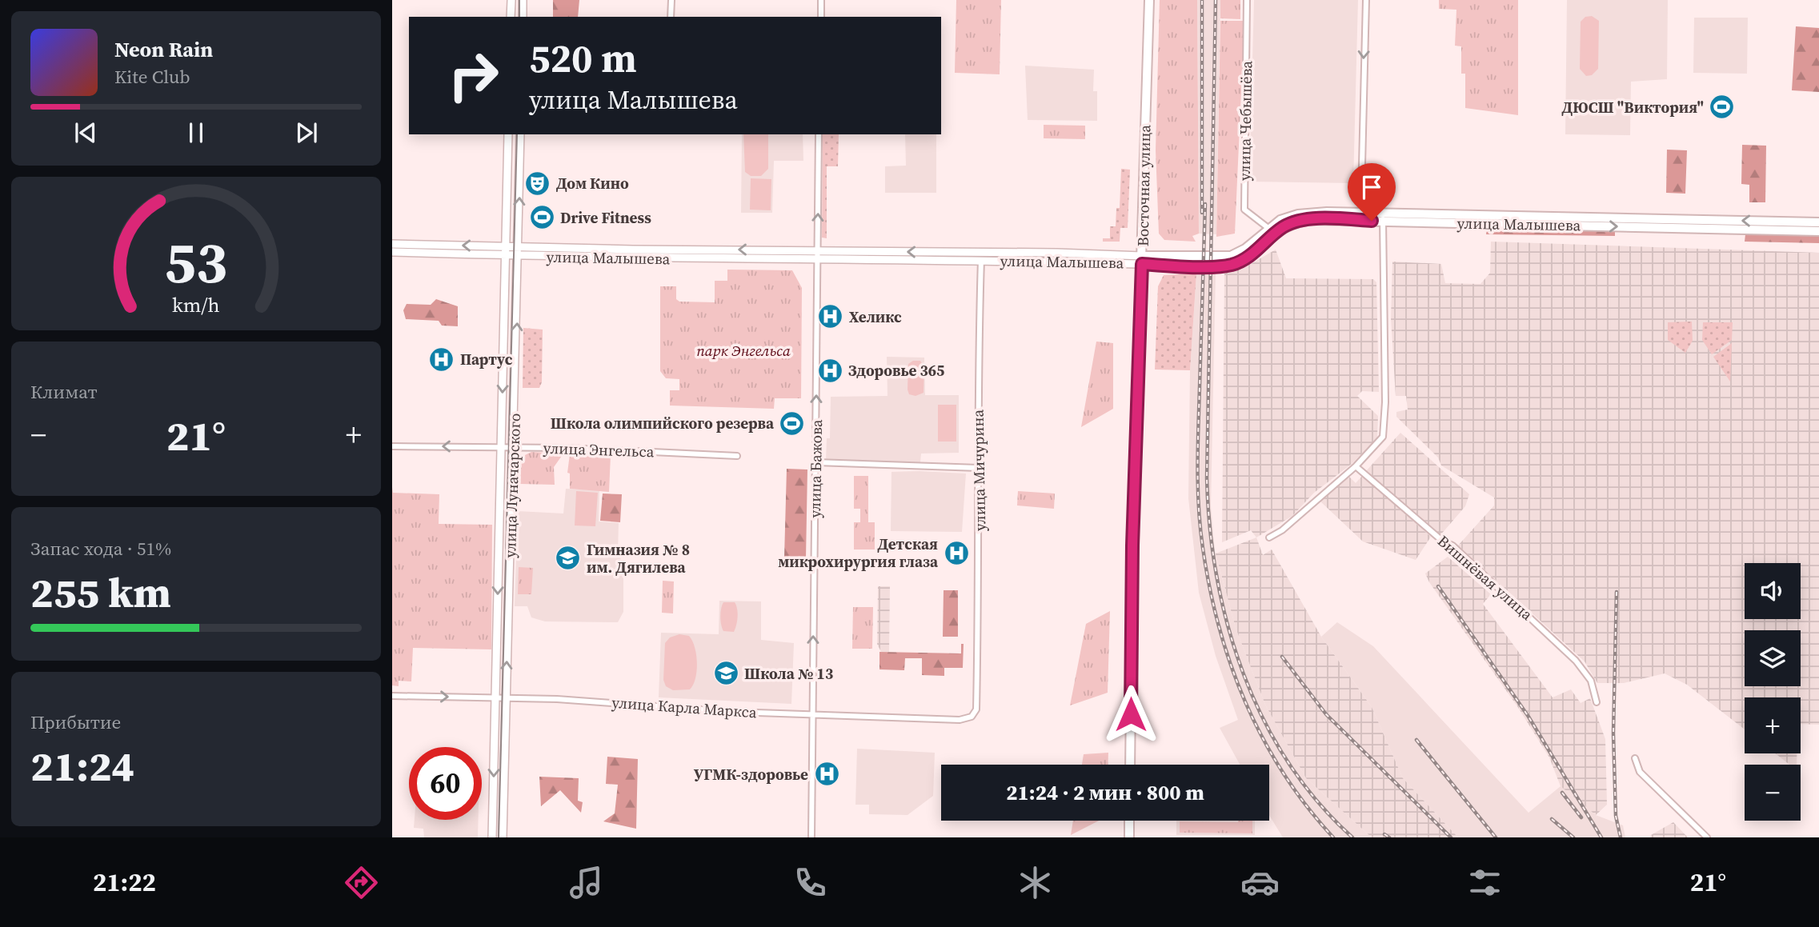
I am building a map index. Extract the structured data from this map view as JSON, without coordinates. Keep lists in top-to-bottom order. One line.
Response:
{"streets":{"main road":["Восточная улица","улица Малышева","улица Луначарского"],"street":["улица Чебышёва","улица Энгельса","улица Бажова","улица Мичурина","Вишнёвая улица","улица Карла Маркса"]},"crossings":[["улица Чебышёва","улица Малышева"],["Восточная улица","улица Малышева"],["улица Малышева","улица Бажова"],["улица Малышева","улица Мичурина"],["улица Малышева","улица Луначарского"],["улица Энгельса","улица Луначарского"],["улица Бажова","улица Карла Маркса"],["улица Мичурина","улица Карла Маркса"],["улица Луначарского","улица Карла Маркса"]],"one_way":["улица Бажова"],"parks":["парк Энгельса"],"places":{"sports":["ДЮСШ \"Виктория\"","Drive Fitness","Школа олимпийского резерва"],"theatre":["Дом Кино"],"hospital":["Хеликс","Партус","Здоровье 365","Детская микрохирургия глаза","УГМК-здоровье"],"school or university":["Гимназия № 8 им. Дягилева","Школа № 13"]},"page":{"turn":["520 m","улица Малышева"],"song":["Neon Rain","Kite Club"],"tile":["Климат",["Запас хода · 51%","255 km"],["Прибытие","21:24"]],"heat":["−","21°","+"],"map_buttons":["+","−"],"limit":"60","trip":"21:24 · 2 мин · 800 m","tabs":["21:22","21°"],"gauge":["53","km/h"]}}
